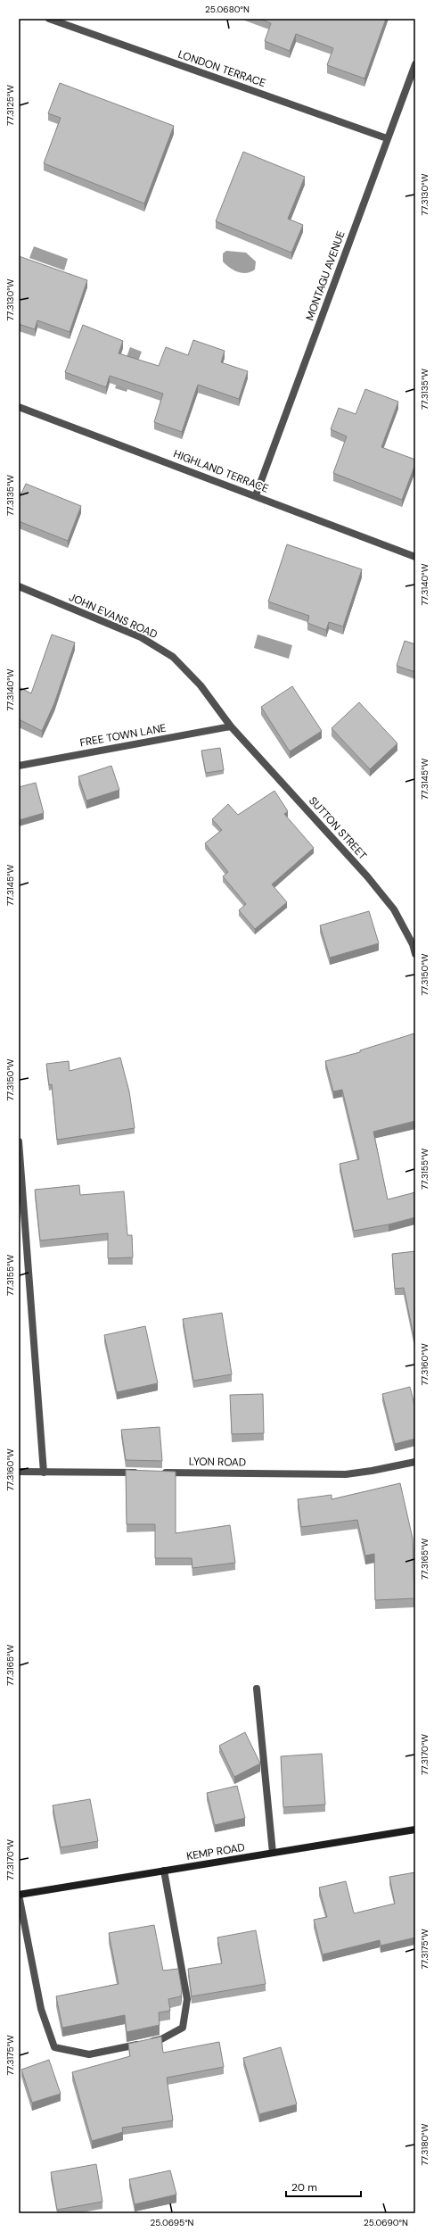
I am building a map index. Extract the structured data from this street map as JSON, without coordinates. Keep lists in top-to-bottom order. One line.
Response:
{"streets":{"street":["LONDON TERRACE","MONTAGU AVENUE","HIGHLAND TERRACE","JOHN EVANS ROAD","FREE TOWN LANE","SUTTON STREET","LYON ROAD","KEMP ROAD"]},"crossings":[["LONDON TERRACE","MONTAGU AVENUE"],["MONTAGU AVENUE","HIGHLAND TERRACE"],["JOHN EVANS ROAD","FREE TOWN LANE"],["JOHN EVANS ROAD","SUTTON STREET"],["FREE TOWN LANE","SUTTON STREET"]],"scale_bar":"20 m","coordinates":["25.0680°N","77.3125°W","77.3130°W","77.3135°W","77.3140°W","77.3145°W","77.3150°W","77.3155°W","77.3160°W","77.3165°W","77.3170°W","77.3175°W","77.3180°W","25.0695°N","25.0690°N"]}
